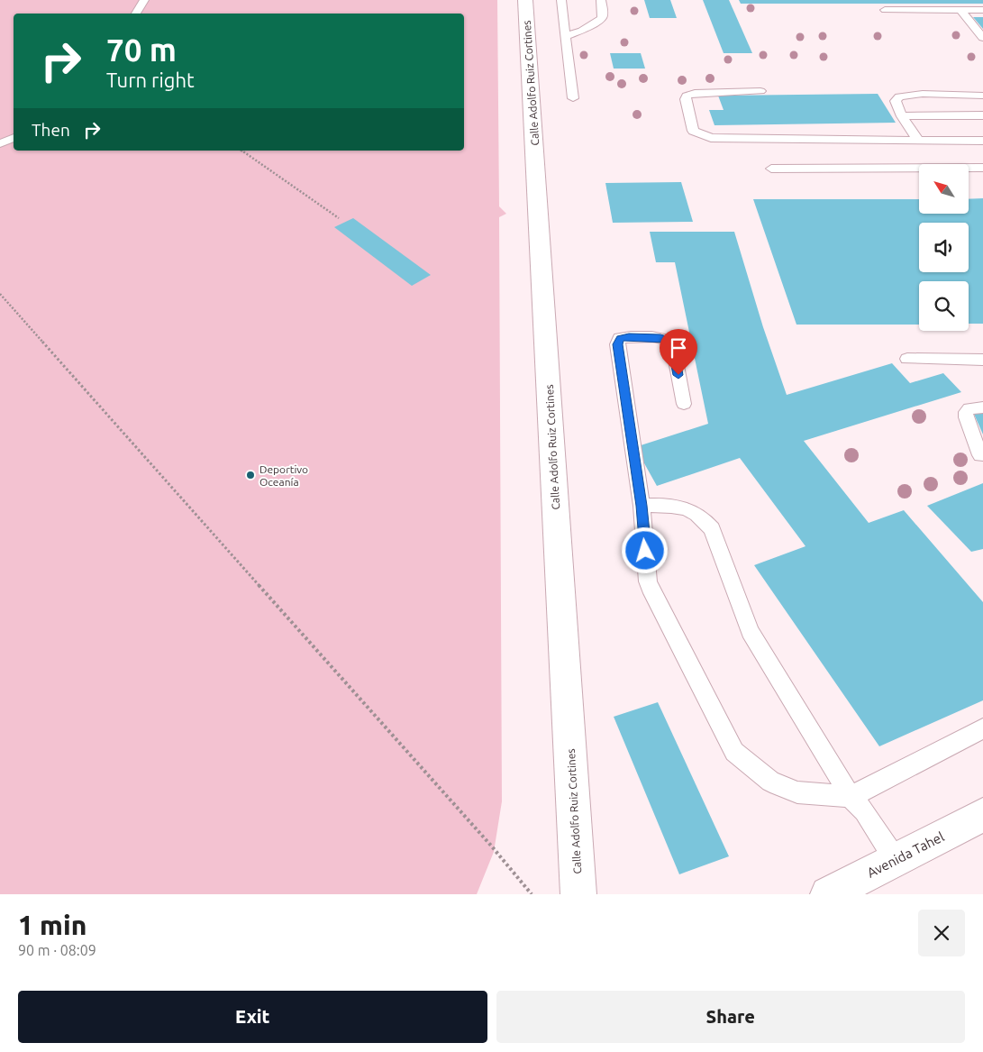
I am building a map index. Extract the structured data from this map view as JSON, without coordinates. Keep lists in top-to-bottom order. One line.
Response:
{"streets":{"street":["Calle Adolfo Ruiz Cortines","Avenida Tahel"]},"places":["Deportivo Oceanía"],"north":"top left","page":{"turn":["70 m","Turn right"],"then":"Then","heading":["1 min","90 m · 08:09"],"buttons":["Exit","Share"]}}
